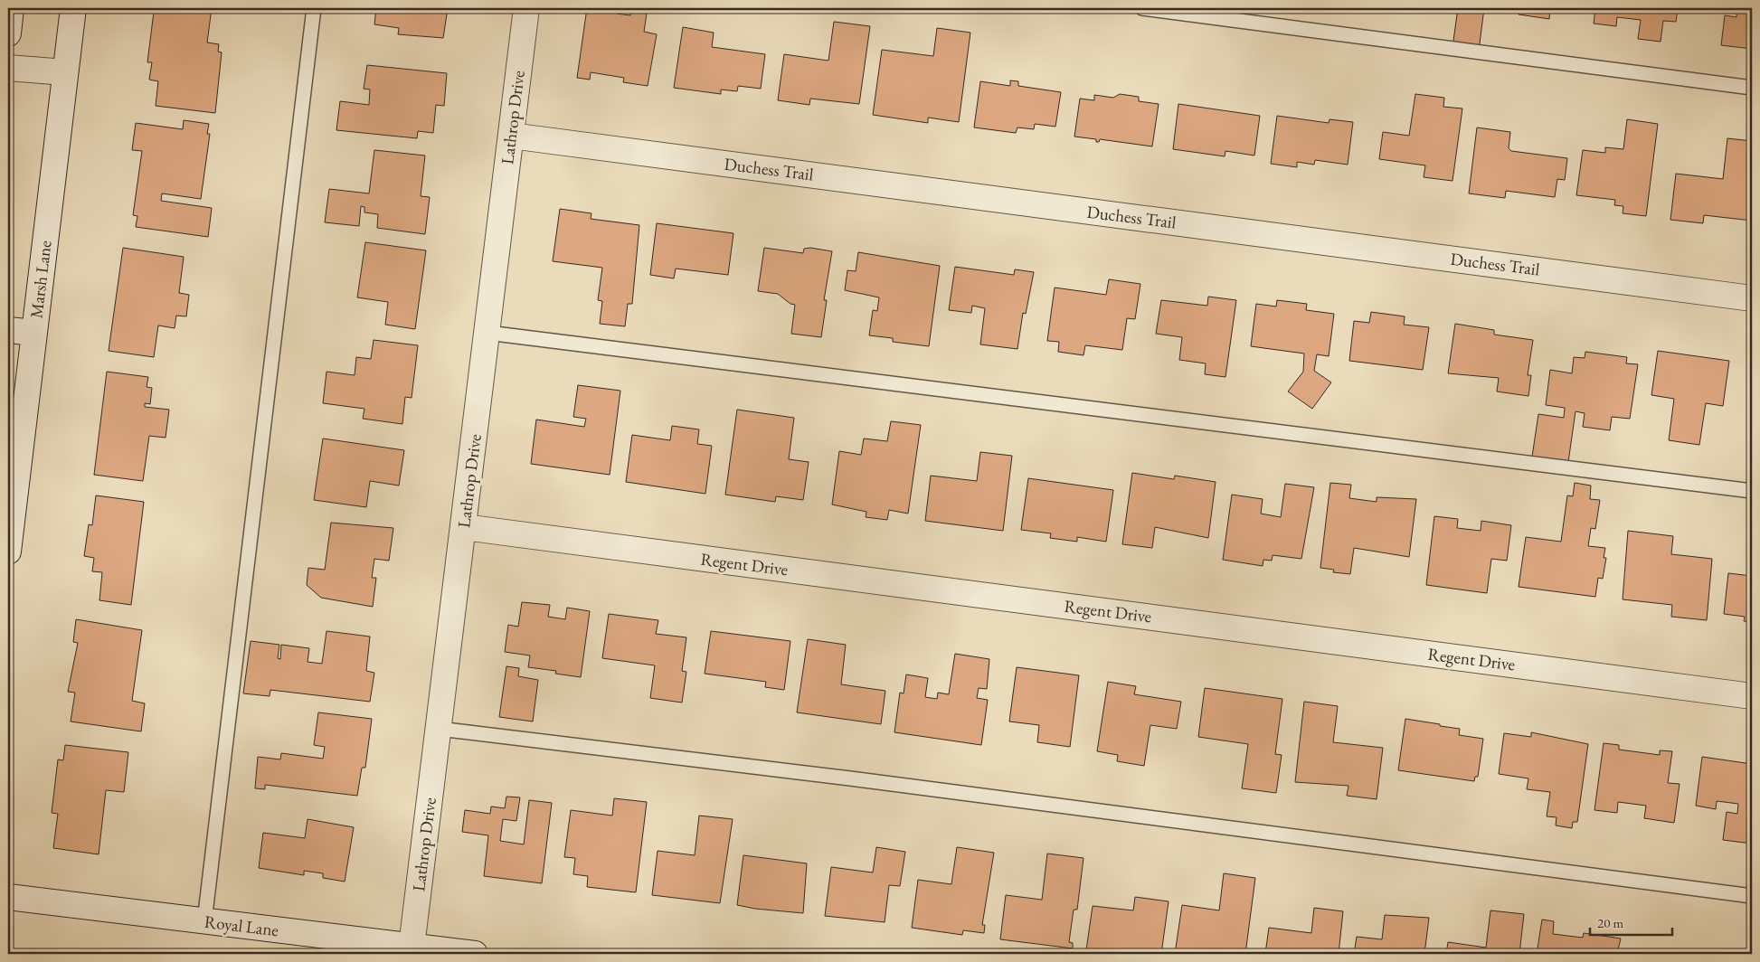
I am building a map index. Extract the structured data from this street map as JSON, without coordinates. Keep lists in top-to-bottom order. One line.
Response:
{"streets":{"street":["Lathrop Drive","Duchess Trail","Marsh Lane","Regent Drive","Royal Lane"]},"crossings":[["Lathrop Drive","Duchess Trail"],["Lathrop Drive","Regent Drive"],["Lathrop Drive","Royal Lane"]],"scale_bar":"20 m"}
